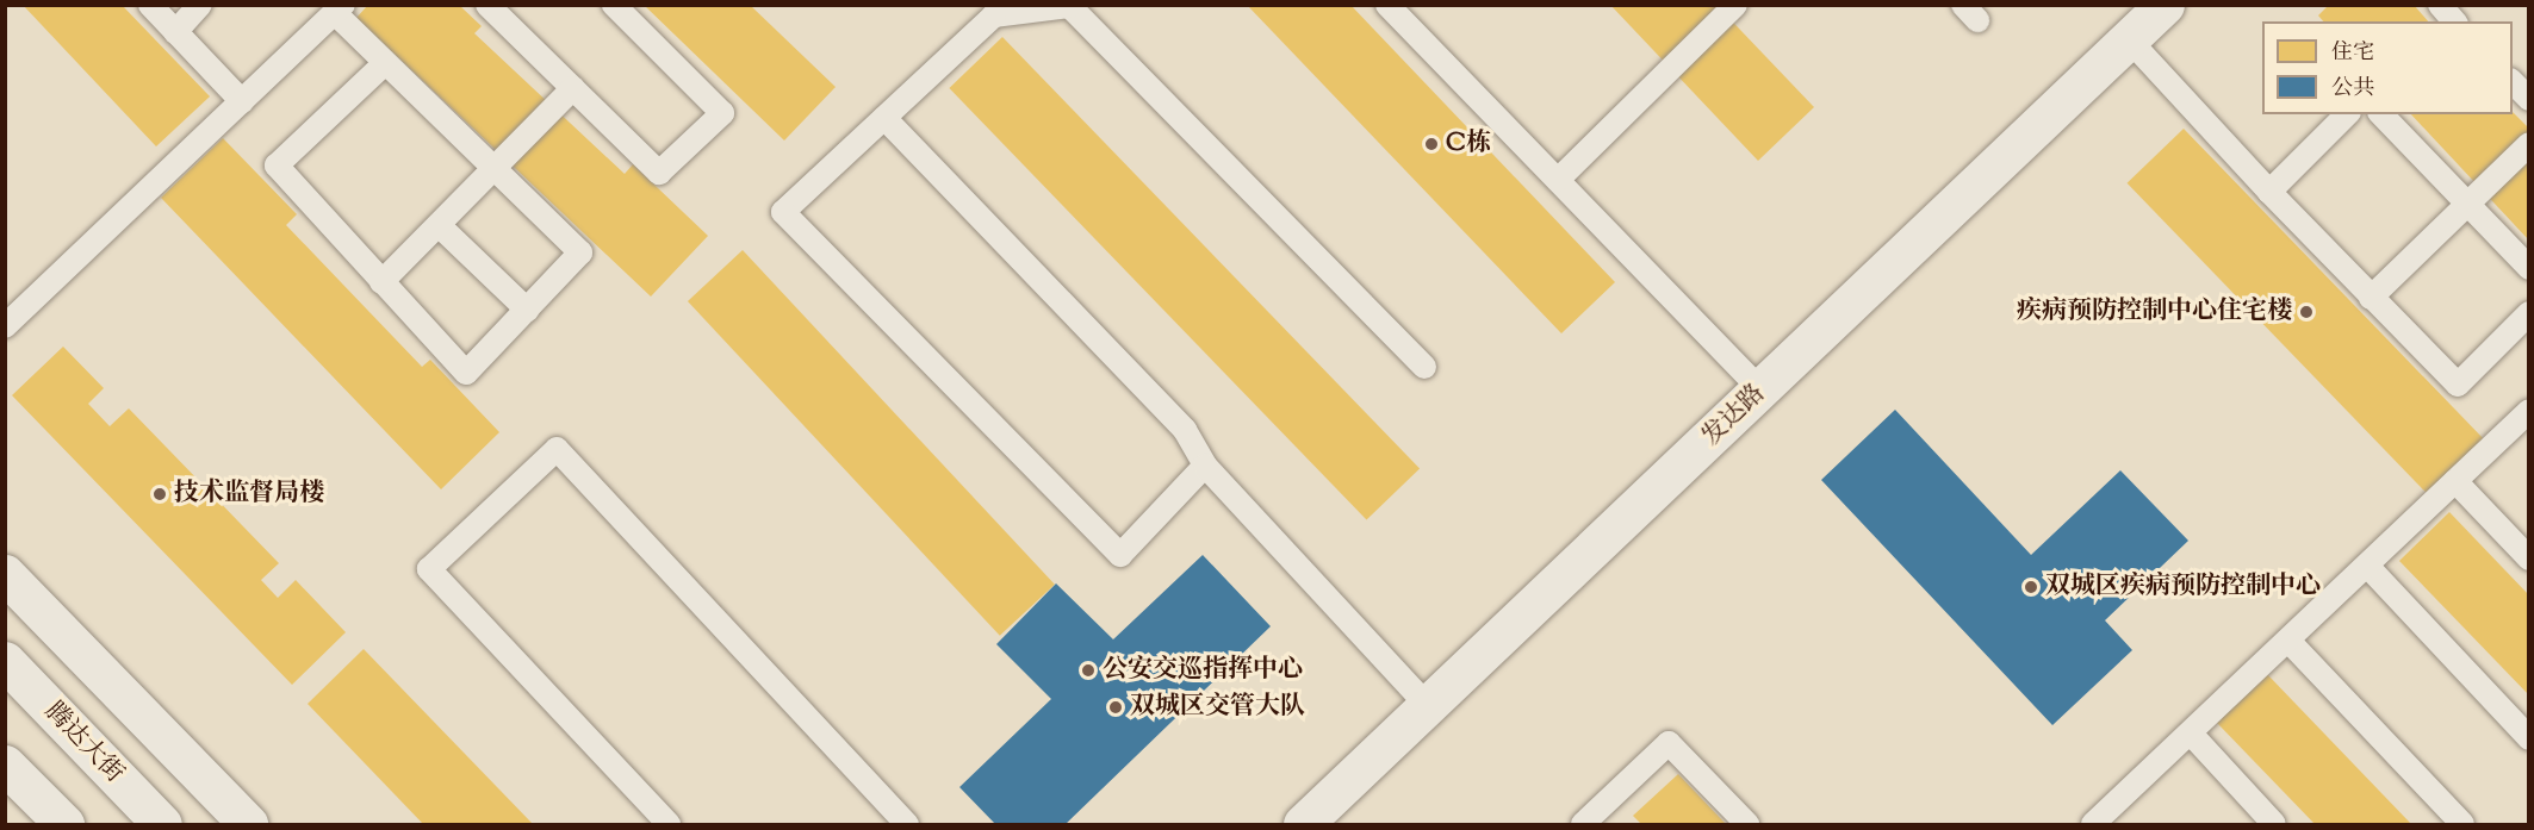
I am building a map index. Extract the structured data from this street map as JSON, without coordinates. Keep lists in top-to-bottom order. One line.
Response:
{"streets":{"street":["发达路","腾达大街"]},"places":["C栋","疾病预防控制中心住宅楼","技术监督局楼","双城区疾病预防控制中心","公安交巡指挥中心","双城区交管大队"],"legend":["住宅","公共"]}
